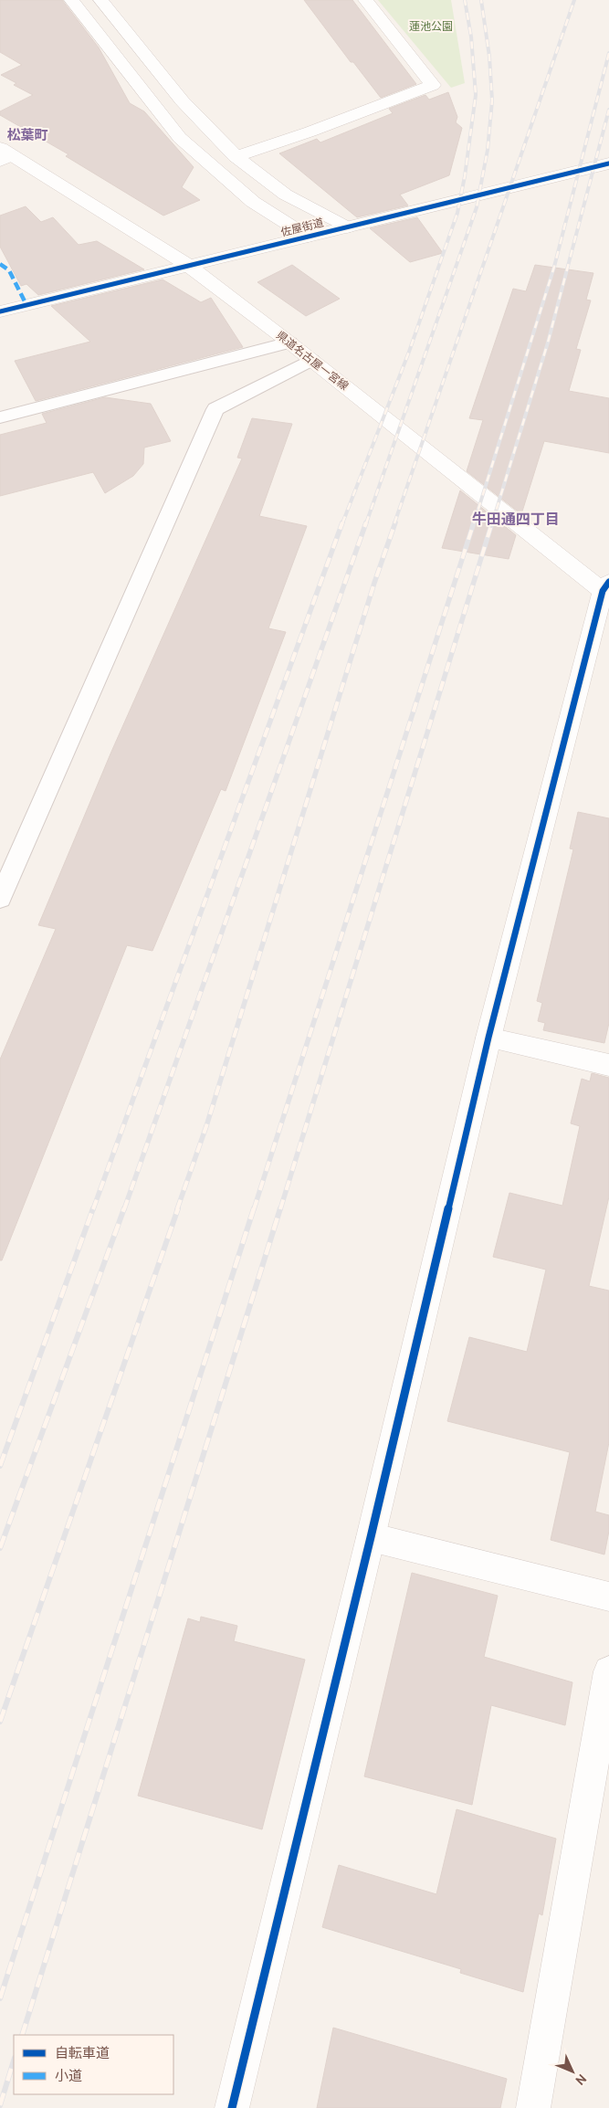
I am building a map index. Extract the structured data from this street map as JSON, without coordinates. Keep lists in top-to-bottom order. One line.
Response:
{"streets":{"street":["佐屋街道","県道名古屋一宮線"]},"crossings":[["佐屋街道","県道名古屋一宮線"]],"districts":["松葉町","牛田通四丁目"],"parks":["蓮池公園"],"legend":["自転車道","小道"],"north":"bottom right"}
